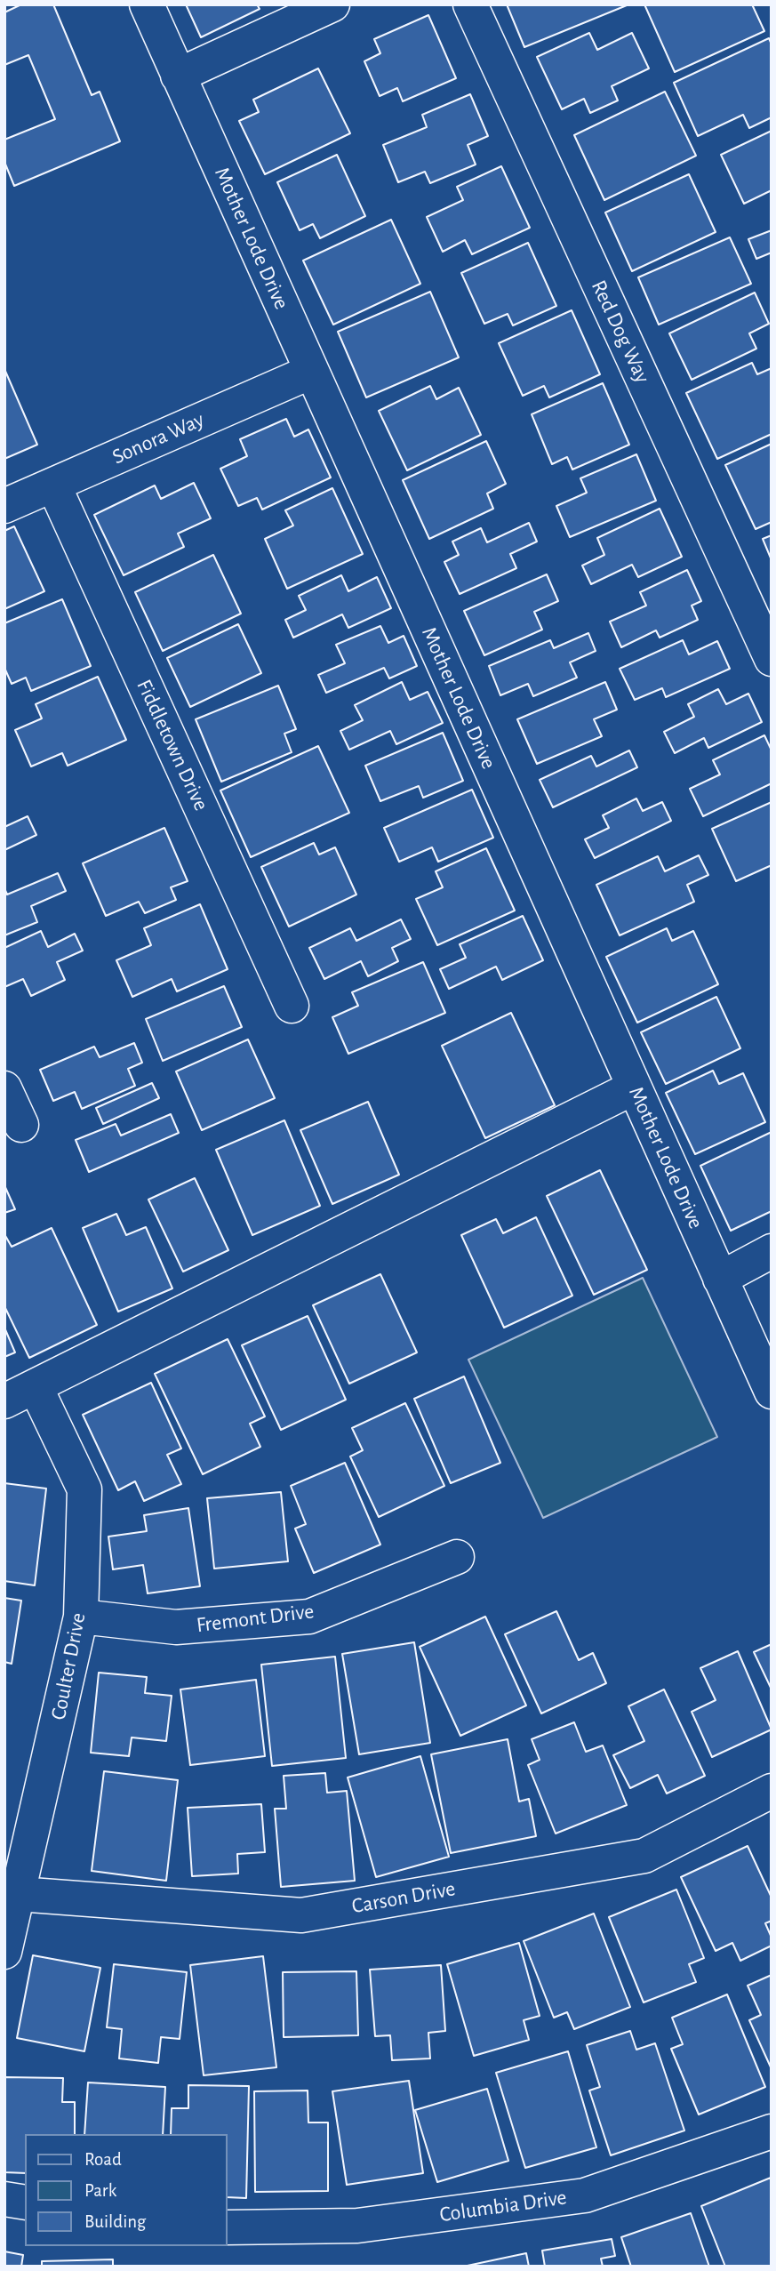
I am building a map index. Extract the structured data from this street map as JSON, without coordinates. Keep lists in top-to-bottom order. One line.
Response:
{"streets":{"street":["Mother Lode Drive","Red Dog Way","Sonora Way","Fiddletown Drive","Fremont Drive","Coulter Drive","Carson Drive","Columbia Drive"]},"crossings":[["Mother Lode Drive","Sonora Way"],["Sonora Way","Fiddletown Drive"],["Fremont Drive","Coulter Drive"],["Coulter Drive","Carson Drive"]],"legend":["Road","Park","Building"]}
